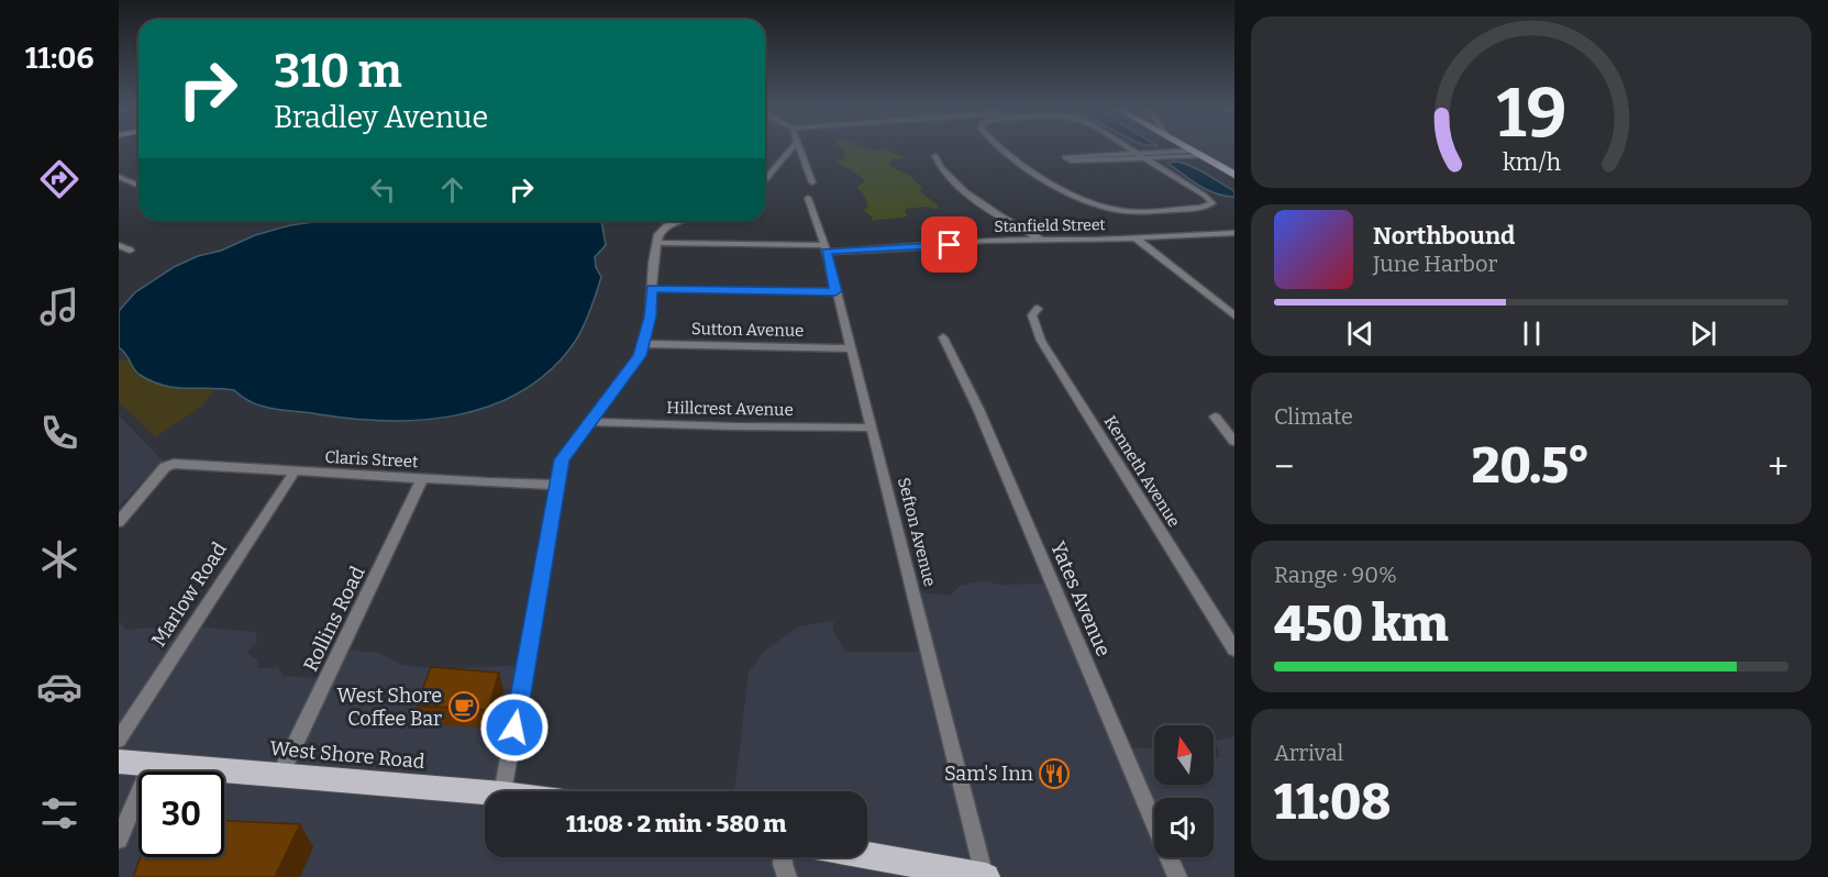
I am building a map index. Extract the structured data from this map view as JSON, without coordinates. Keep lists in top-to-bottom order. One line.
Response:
{"streets":{"main road":["West Shore Road"],"street":["Stanfield Street","Sutton Avenue","Hillcrest Avenue","Claris Street","Kenneth Avenue","Sefton Avenue","Marlow Road","Yates Avenue","Rollins Road"]},"crossings":[["Stanfield Street","Sefton Avenue"],["Sutton Avenue","Sefton Avenue"],["Hillcrest Avenue","Sefton Avenue"],["Claris Street","Marlow Road"],["Claris Street","Rollins Road"],["Rollins Road","West Shore Road"]],"places":{"cafe":["West Shore Coffee Bar"],"restaurant":["Sam's Inn"]},"north":"top","page":{"tabs":"11:06","turn":["310 m","Bradley Avenue"],"song":["Northbound","June Harbor"],"tile":["Climate",["Range · 90%","450 km"],["Arrival","11:08"]],"heat":["−","20.5°","+"],"limit":"30","trip":"11:08 · 2 min · 580 m","gauge":["19","km/h"]}}
